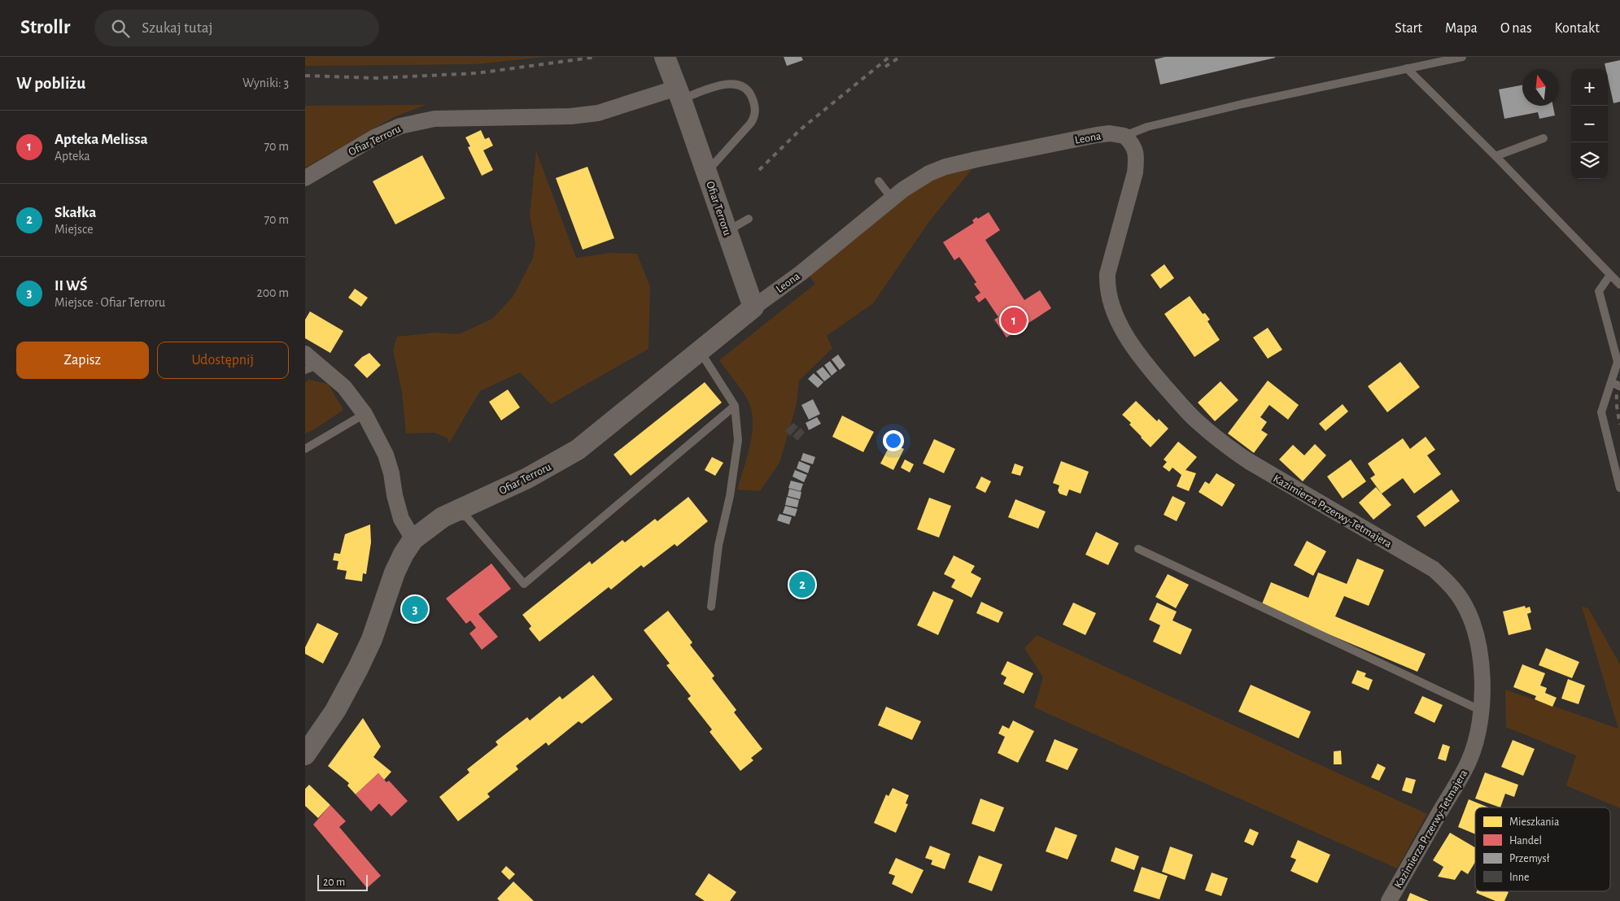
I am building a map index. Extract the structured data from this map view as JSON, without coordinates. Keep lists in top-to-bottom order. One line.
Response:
{"streets":{"street":["Leona","Ofiar Terroru","Kazimierza Przerwy-Tetmajera"]},"crossings":[["Leona","Ofiar Terroru"],["Leona","Kazimierza Przerwy-Tetmajera"]],"legend":["Mieszkania","Handel","Przemysł","Inne"],"scale_bar":"20 m","north":"top","page":{"header":"Strollr","search":"Szukaj tutaj","nav":["Start","Mapa","O nas","Kontakt"],"heading":["W pobliżu","Wyniki: 3"],"map_buttons":["+","−"],"list":[{"mark":"1","name":"Apteka Melissa","note":"Apteka","value":"70 m"},{"mark":"2","name":"Skałka","note":"Miejsce","value":"70 m"},{"mark":"3","name":"II WŚ","note":"Miejsce · Ofiar Terroru","value":"200 m"}],"pins":["1","2","3"],"buttons":["Zapisz","Udostępnij"],"scale":"20 m"}}
